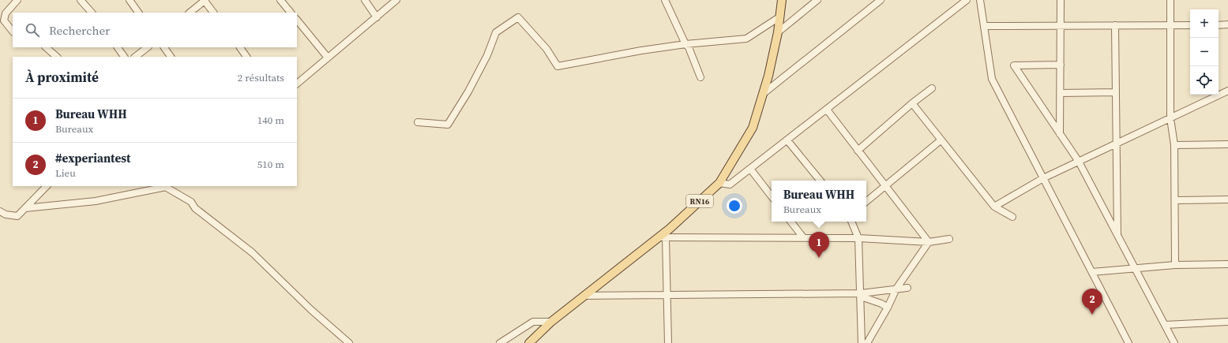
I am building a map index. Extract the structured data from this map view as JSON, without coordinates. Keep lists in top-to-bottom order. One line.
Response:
{"streets":{"main road":["RN16"]},"page":{"map_buttons":["+","−"],"search":"Rechercher","heading":["À proximité","2 résultats"],"list":[{"mark":"1","name":"Bureau WHH","note":"Bureaux","value":"140 m"},{"mark":"2","name":"#experiantest","note":"Lieu","value":"510 m"}],"popup":["Bureau WHH","Bureaux"],"pins":["1","2"]}}
